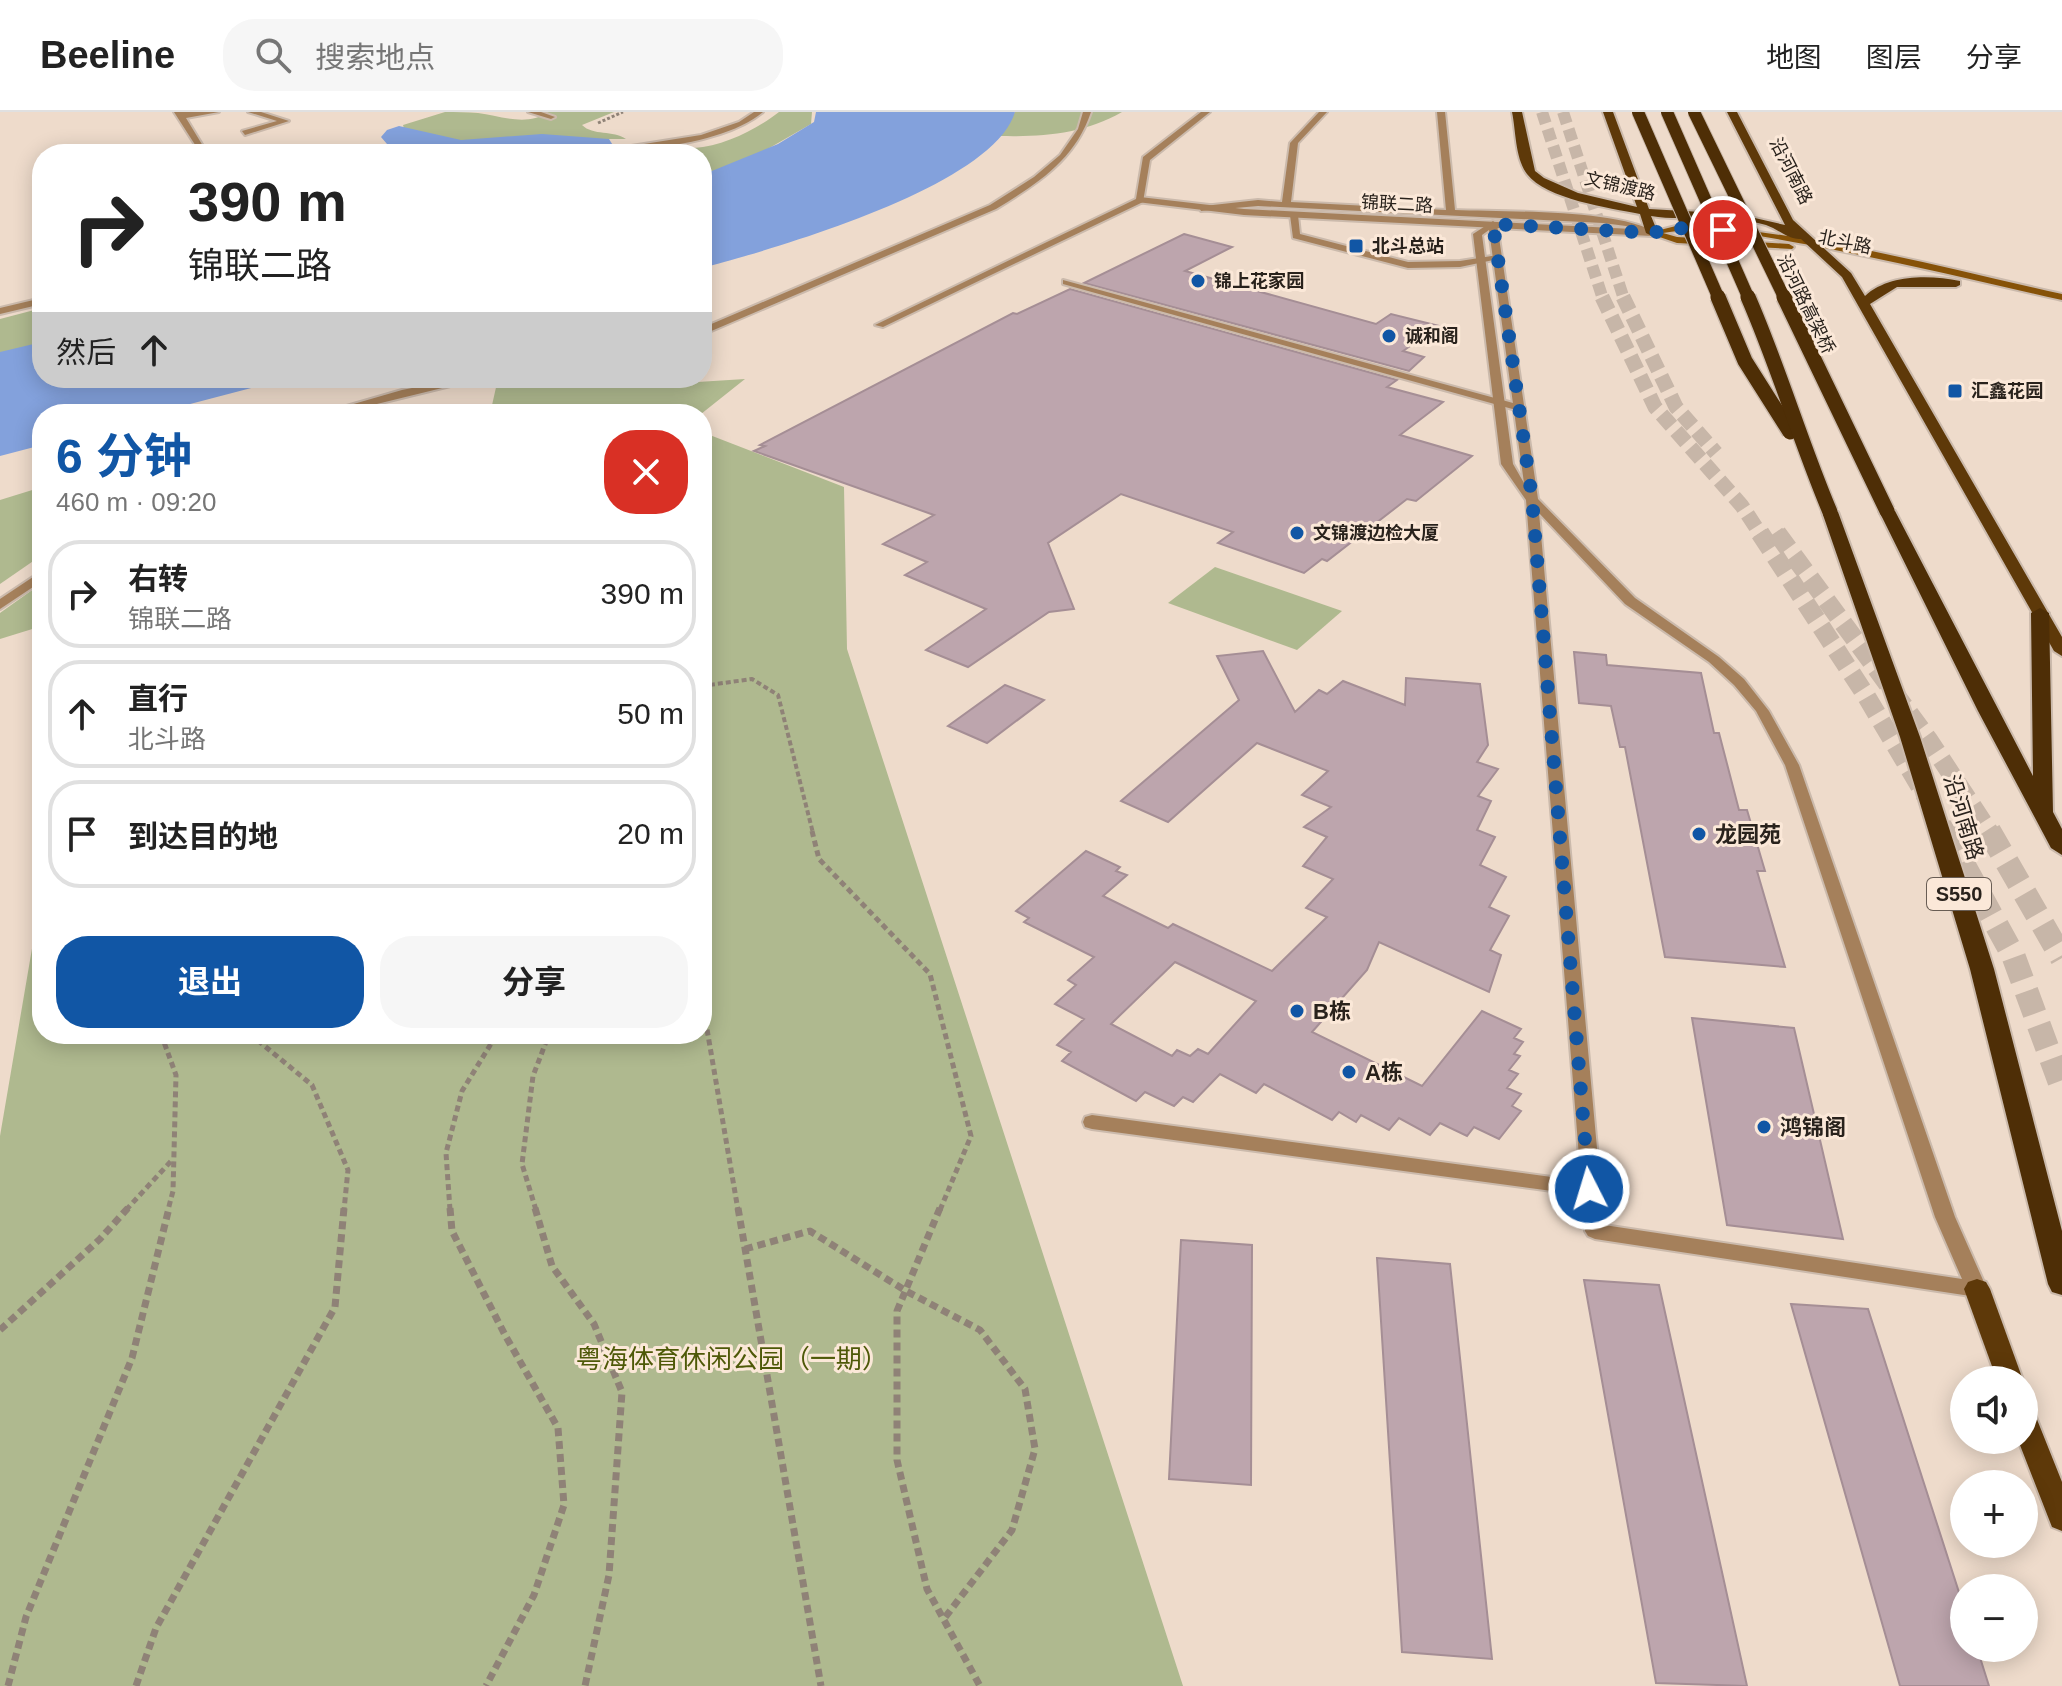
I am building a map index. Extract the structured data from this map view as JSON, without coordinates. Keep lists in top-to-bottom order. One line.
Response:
{"streets":{"highway":["沿河南路","沿河路高架桥","S550"],"main road":["文锦渡路","北斗路"],"street":["锦联二路"]},"crossings":[["沿河南路","文锦渡路"],["沿河南路","北斗路"],["沿河南路","S550"],["文锦渡路","北斗路"],["锦联二路","北斗路"]],"parks":["粤海体育休闲公园（一期）"],"places":{"transit":["北斗总站","汇鑫花园"],"other":["锦上花家园","诚和阁","文锦渡边检大厦","龙园苑","B栋","A栋","鸿锦阁"]},"page":{"header":"Beeline","search":"搜索地点","nav":["地图","图层","分享"],"turn":["390 m","锦联二路"],"then":"然后","heading":["6 分钟","460 m · 09:20"],"list":[{"name":"右转","note":"锦联二路","value":"390 m"},{"name":"直行","note":"北斗路","value":"50 m"},{"name":"到达目的地","value":"20 m"}],"buttons":["退出","分享"],"map_buttons":["+","−"]}}
